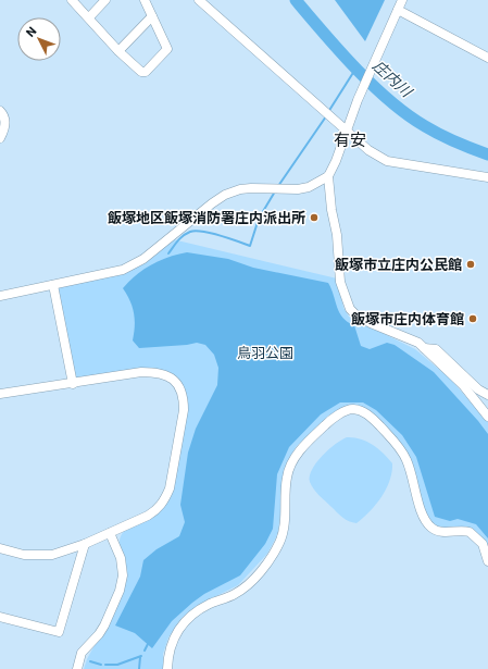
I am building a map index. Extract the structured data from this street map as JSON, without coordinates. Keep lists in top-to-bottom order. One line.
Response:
{"districts":["有安"],"water":["庄内川"],"parks":["鳥羽公園"],"places":["飯塚地区飯塚消防署庄内派出所","飯塚市立庄内公民館","飯塚市庄内体育館"],"north":"top left"}
